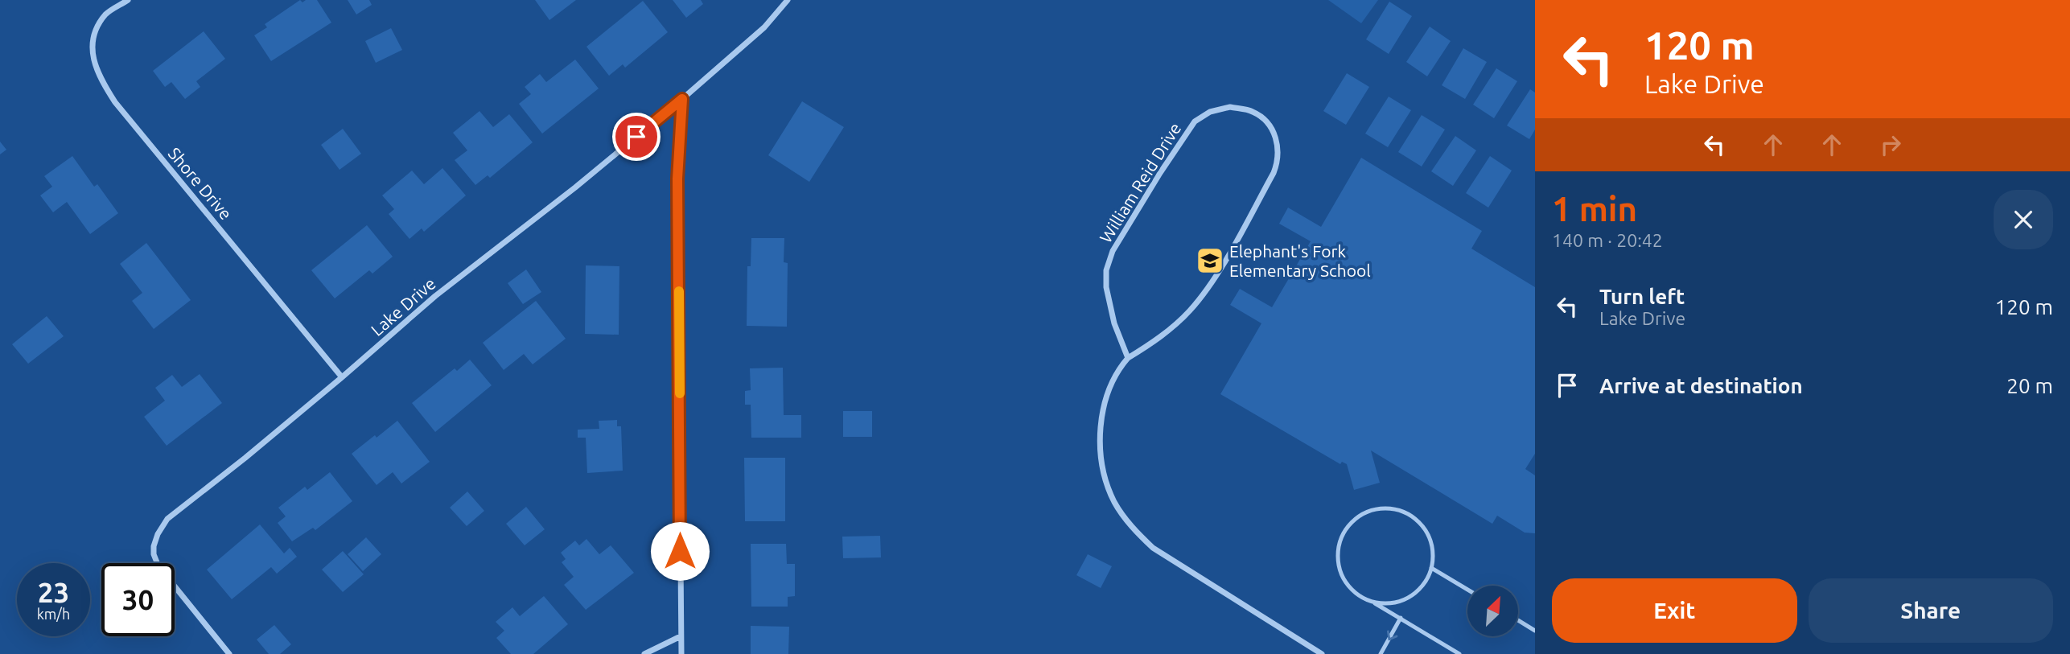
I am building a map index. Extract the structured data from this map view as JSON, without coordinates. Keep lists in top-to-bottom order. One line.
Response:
{"streets":{"street":["William Reid Drive","Shore Drive","Lake Drive"]},"crossings":[["Shore Drive","Lake Drive"]],"places":{"school or university":["Elephant's Fork Elementary School"]},"north":"top right","page":{"turn":["120 m","Lake Drive"],"heading":["1 min","140 m · 20:42"],"list":[{"name":"Turn left","note":"Lake Drive","value":"120 m"},{"name":"Arrive at destination","value":"20 m"}],"speed":"23 km/h","limit":"30","buttons":["Exit","Share"]}}
